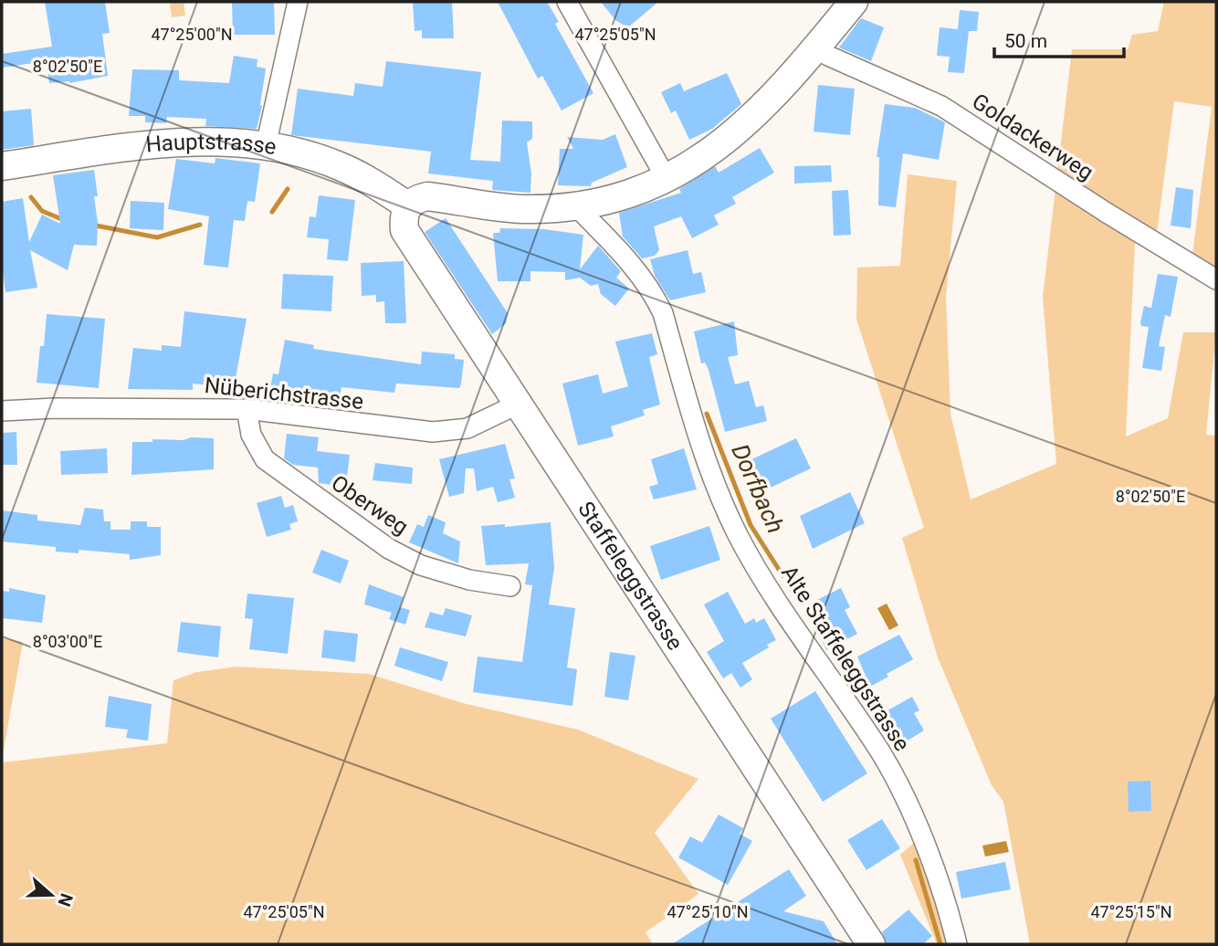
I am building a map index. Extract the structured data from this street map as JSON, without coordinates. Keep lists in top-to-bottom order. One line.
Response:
{"streets":{"street":["Goldackerweg","Hauptstrasse","Nüberichstrasse","Oberweg","Staffeleggstrasse","Alte Staffeleggstrasse"]},"crossings":[["Hauptstrasse","Staffeleggstrasse"],["Nüberichstrasse","Oberweg"],["Nüberichstrasse","Staffeleggstrasse"]],"water":["Dorfbach"],"scale_bar":"50 m","north":"right","coordinates":["47°25'00\"N","47°25'05\"N","8°02'50\"E","8°03'00\"E","47°25'10\"N","47°25'15\"N"]}
